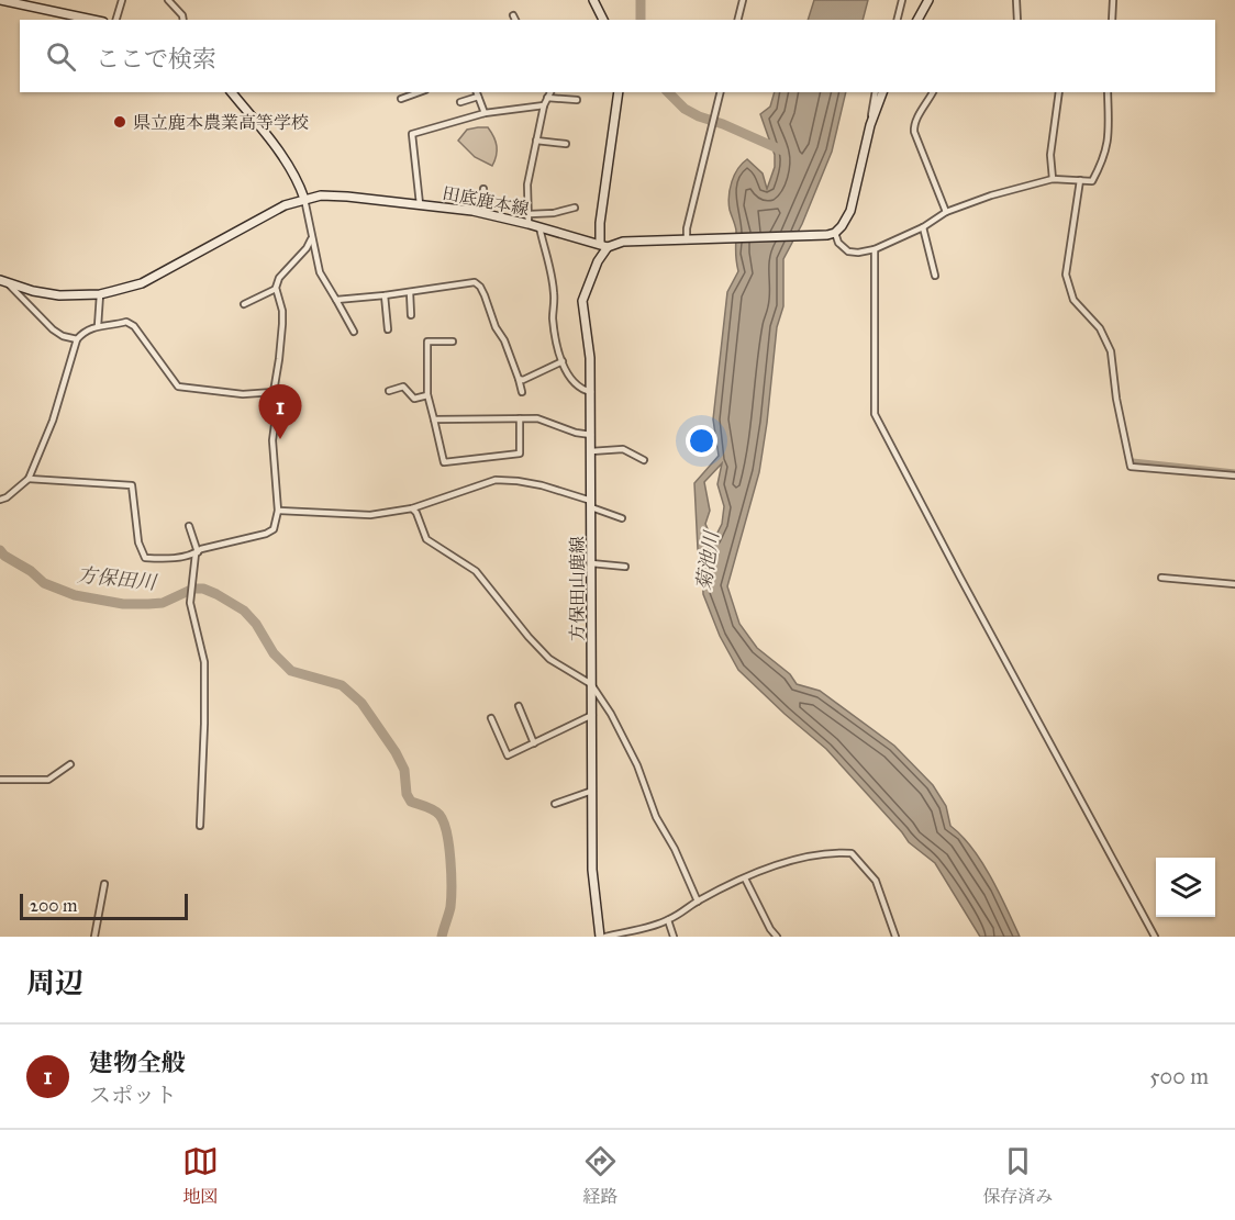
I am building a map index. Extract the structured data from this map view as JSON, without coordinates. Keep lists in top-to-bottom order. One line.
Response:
{"streets":{"main road":["田底鹿本線","方保田山鹿線"]},"crossings":[["田底鹿本線","方保田山鹿線"]],"water":["菊池川","方保田川"],"places":["県立鹿本農業高等学校"],"scale_bar":"200 m","page":{"search":"ここで検索","pins":"1","scale":"200 m","heading":"周辺","list":[{"mark":"1","name":"建物全般","note":"スポット","value":"500 m"}],"nav":["地図","経路","保存済み"]}}
